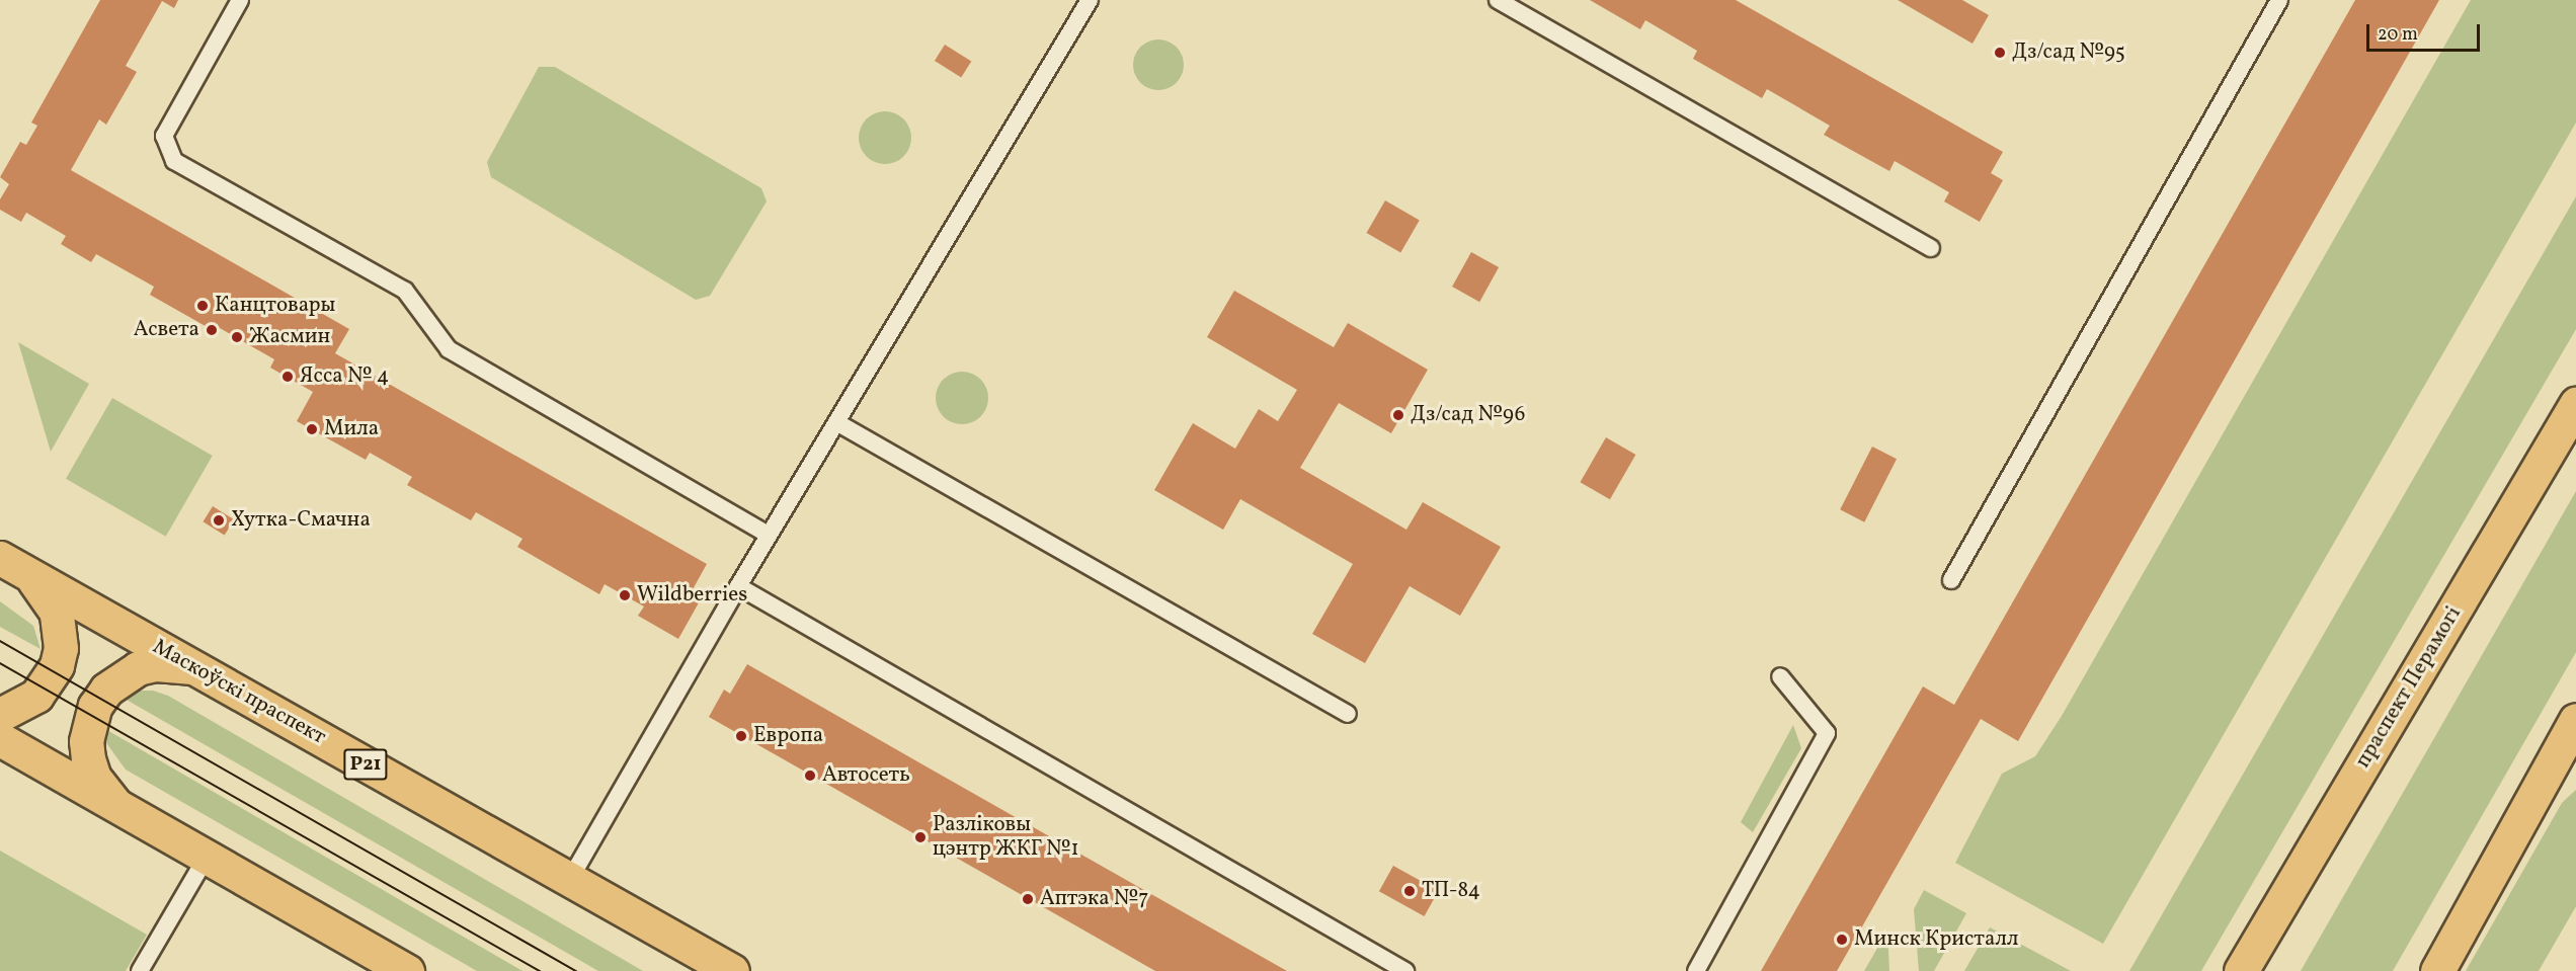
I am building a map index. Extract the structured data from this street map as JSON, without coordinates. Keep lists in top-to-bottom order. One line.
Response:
{"streets":{"main road":["праспект Перамогі","Маскоўскі праспект","Р21"]},"places":["Дз/сад №95","Канцтовары","Асвета","Жасмин","Ясса № 4","Дз/сад №96","Мила","Хутка-Смачна","Wildberries","Европа","Автосеть","Разліковы цэнтр ЖКГ №1","ТП-84","Аптэка №7","Минск Кристалл"],"scale_bar":"20 m"}
